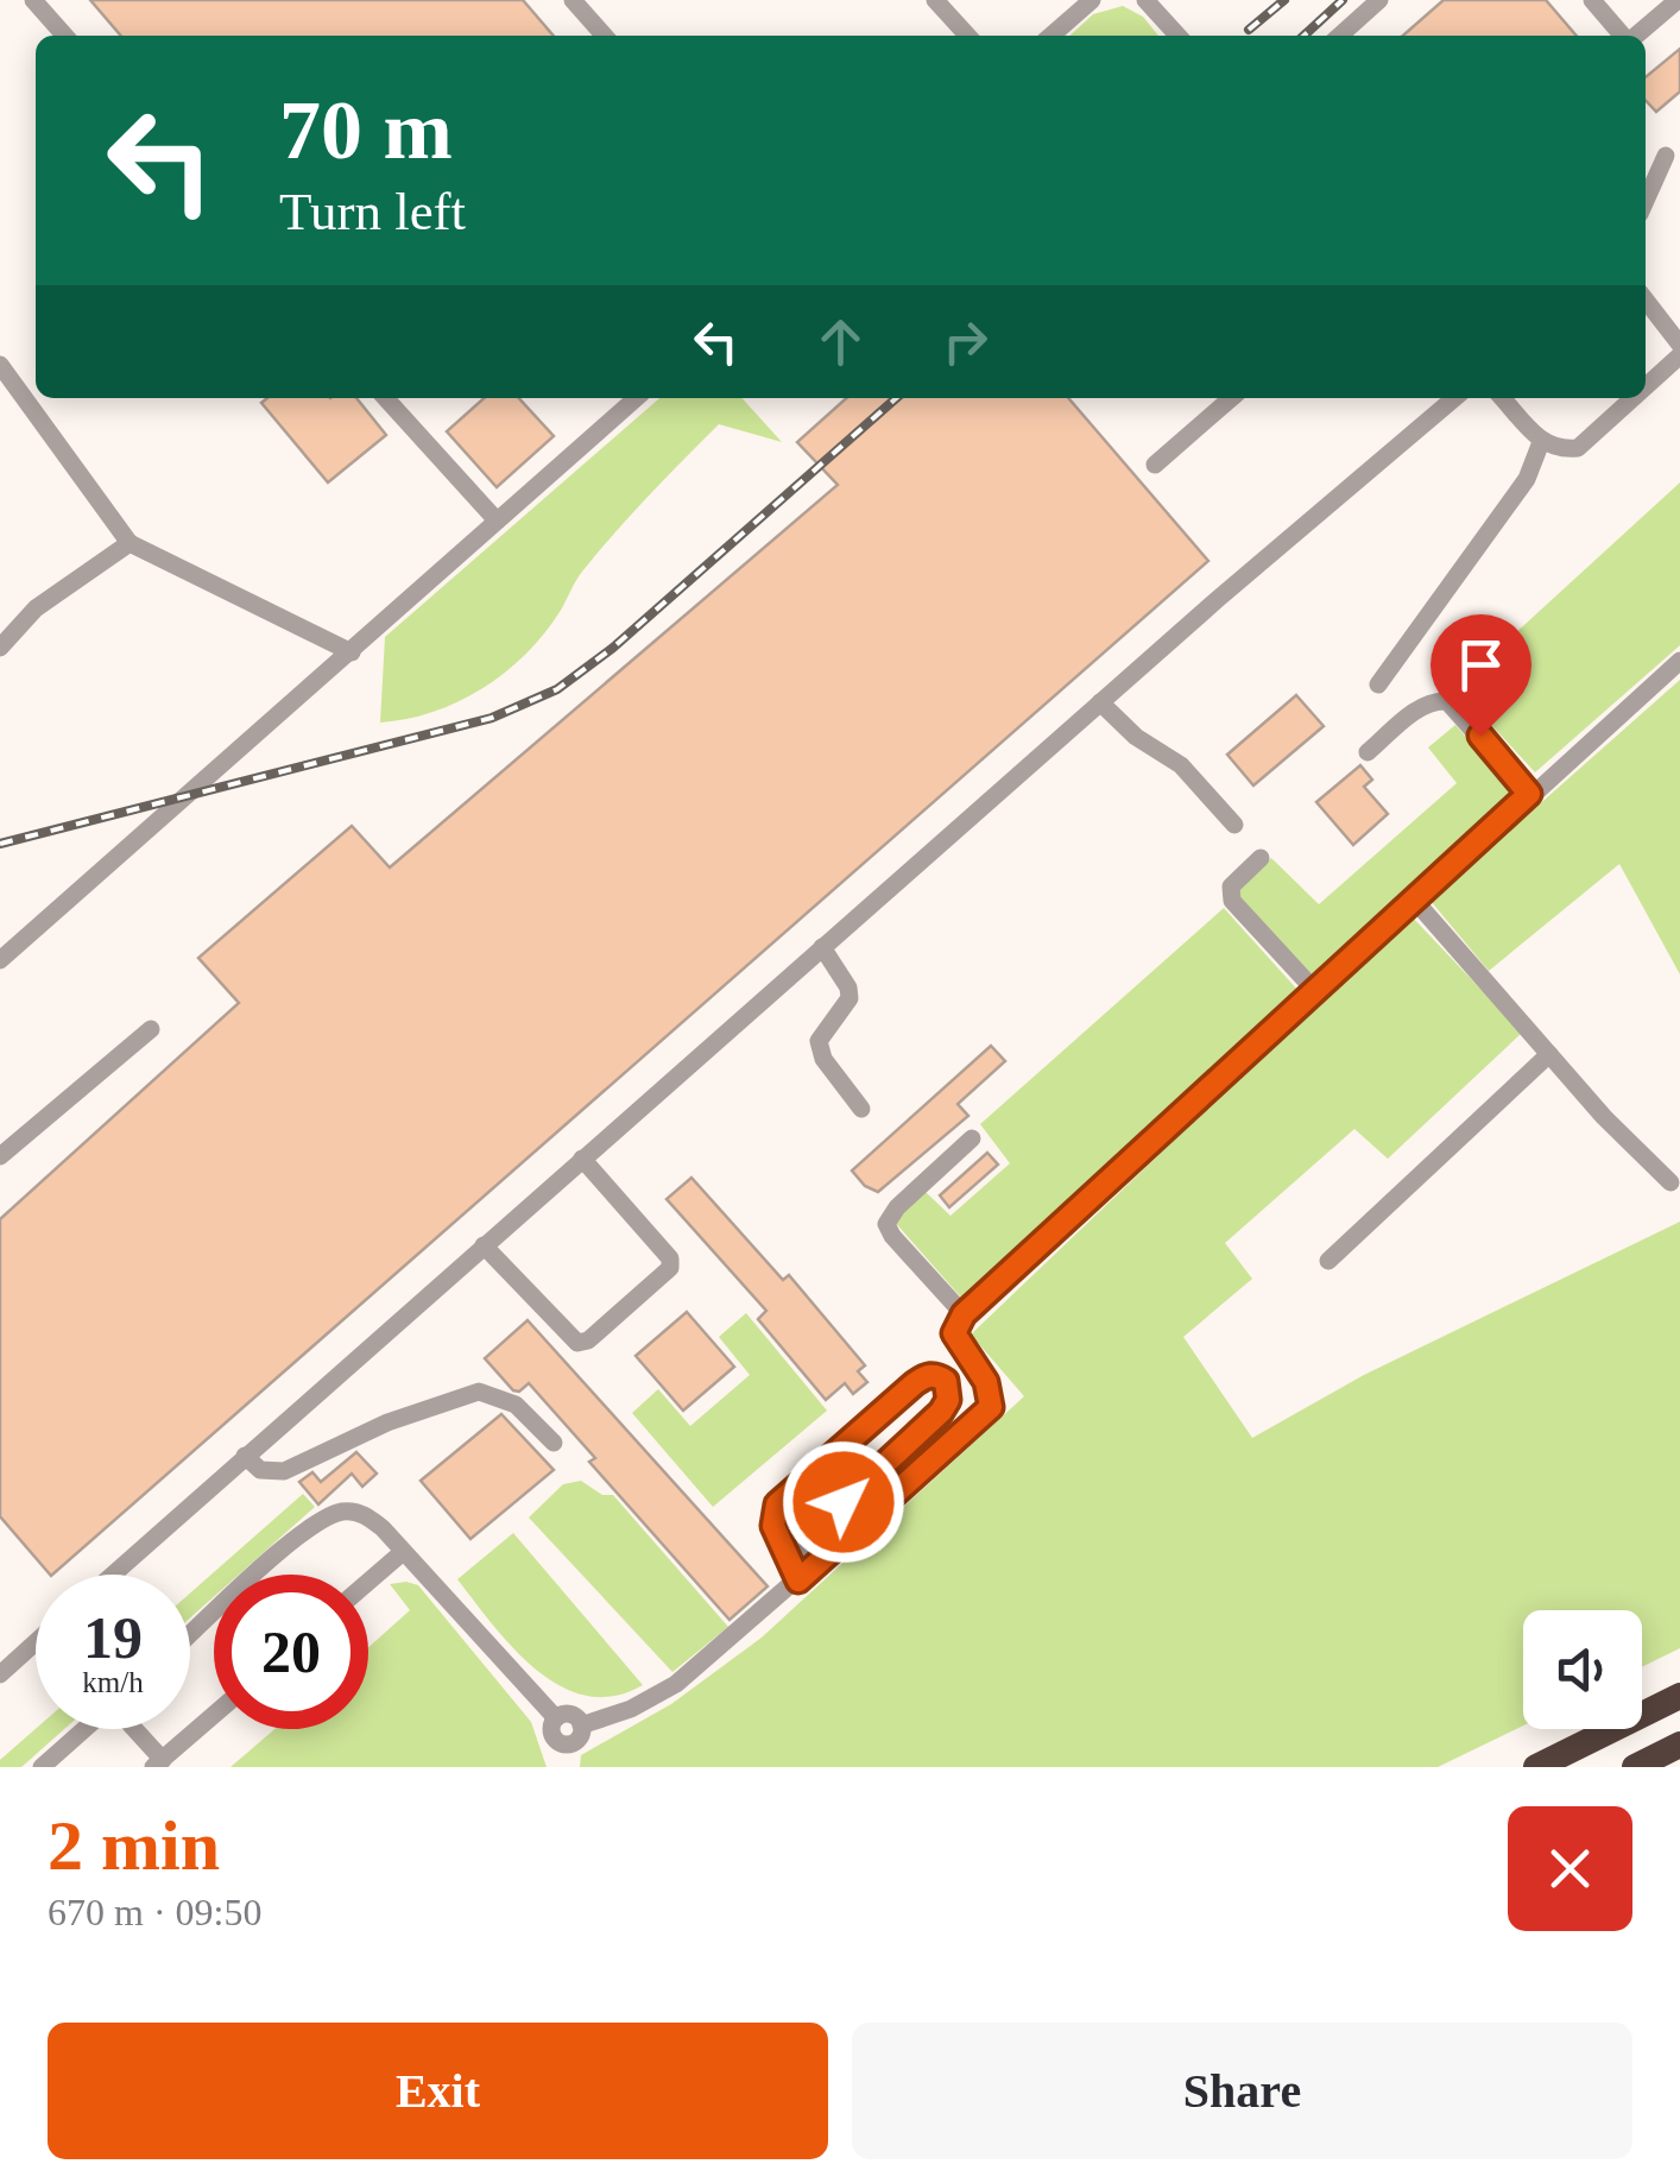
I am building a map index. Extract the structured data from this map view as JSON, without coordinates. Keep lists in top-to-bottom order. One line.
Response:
{"page":{"turn":["70 m","Turn left"],"speed":"19 km/h","limit":"20","heading":["2 min","670 m · 09:50"],"buttons":["Exit","Share"]}}
